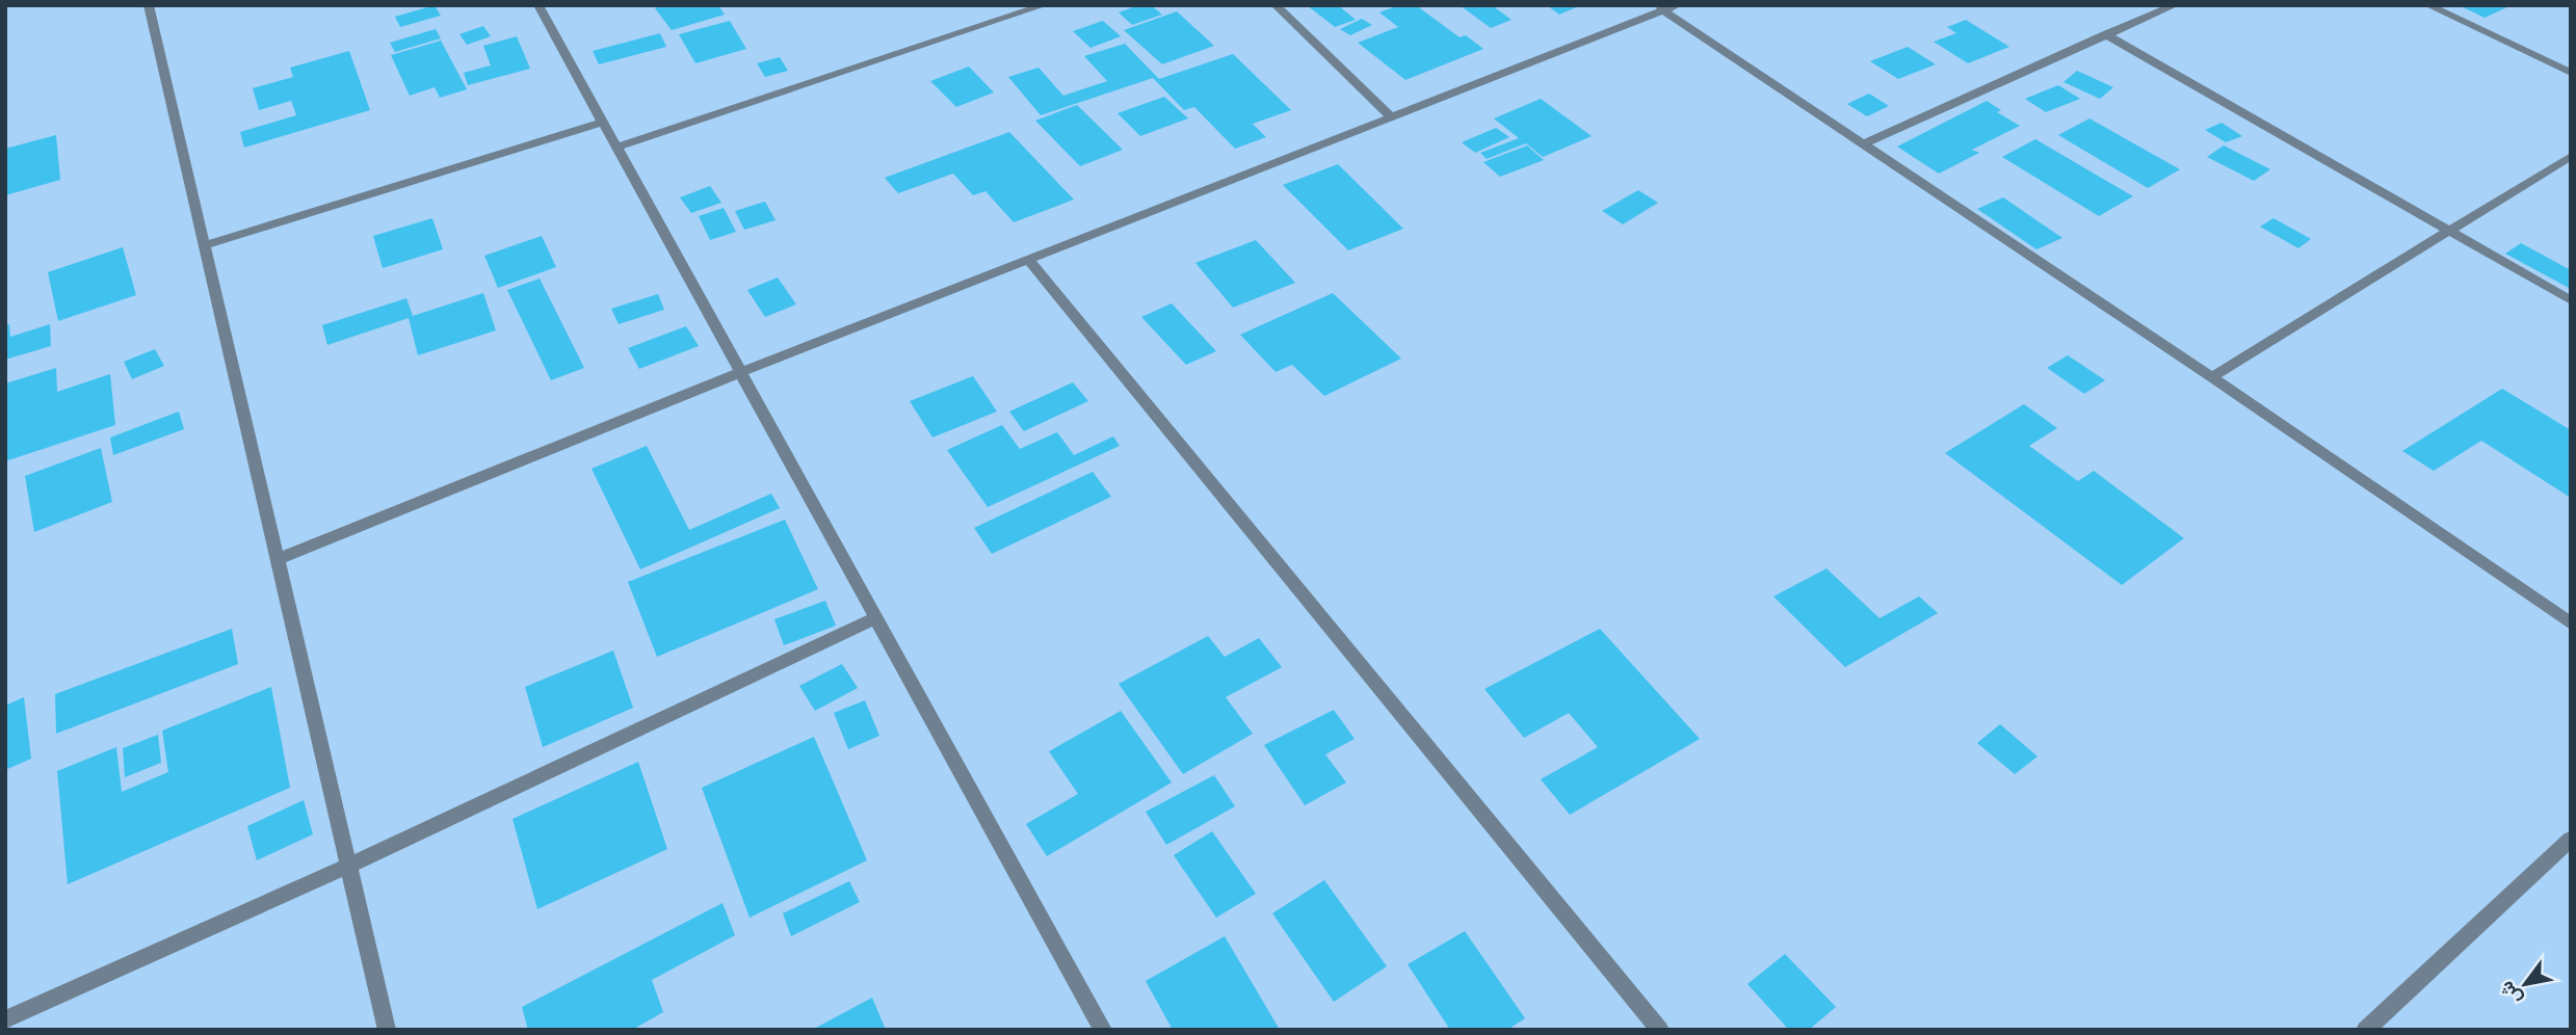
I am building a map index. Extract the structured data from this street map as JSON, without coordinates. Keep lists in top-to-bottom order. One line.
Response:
{"north":"bottom left"}
